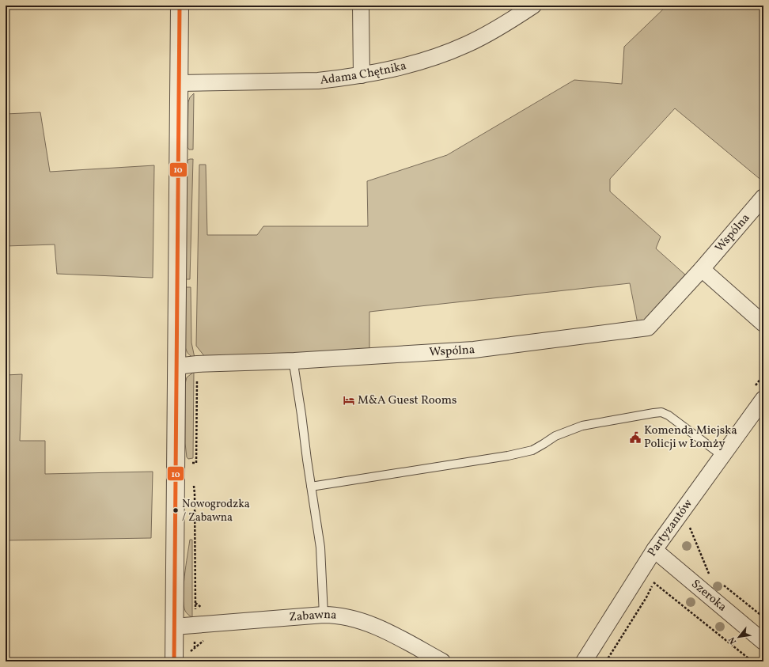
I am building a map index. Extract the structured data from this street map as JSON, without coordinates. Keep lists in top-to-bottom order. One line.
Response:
{"streets":{"street":["Adama Chętnika","Wspólna","Partyzantów","Szeroka","Zabawna"]},"crossings":[["Partyzantów","Szeroka"]],"places":{"hotel":["M&A Guest Rooms"],"public building":["Komenda Miejska Policji w Łomży"],"other":["Nowogrodzka / Zabawna"]},"lines":["transit line 10"],"north":"bottom left"}
